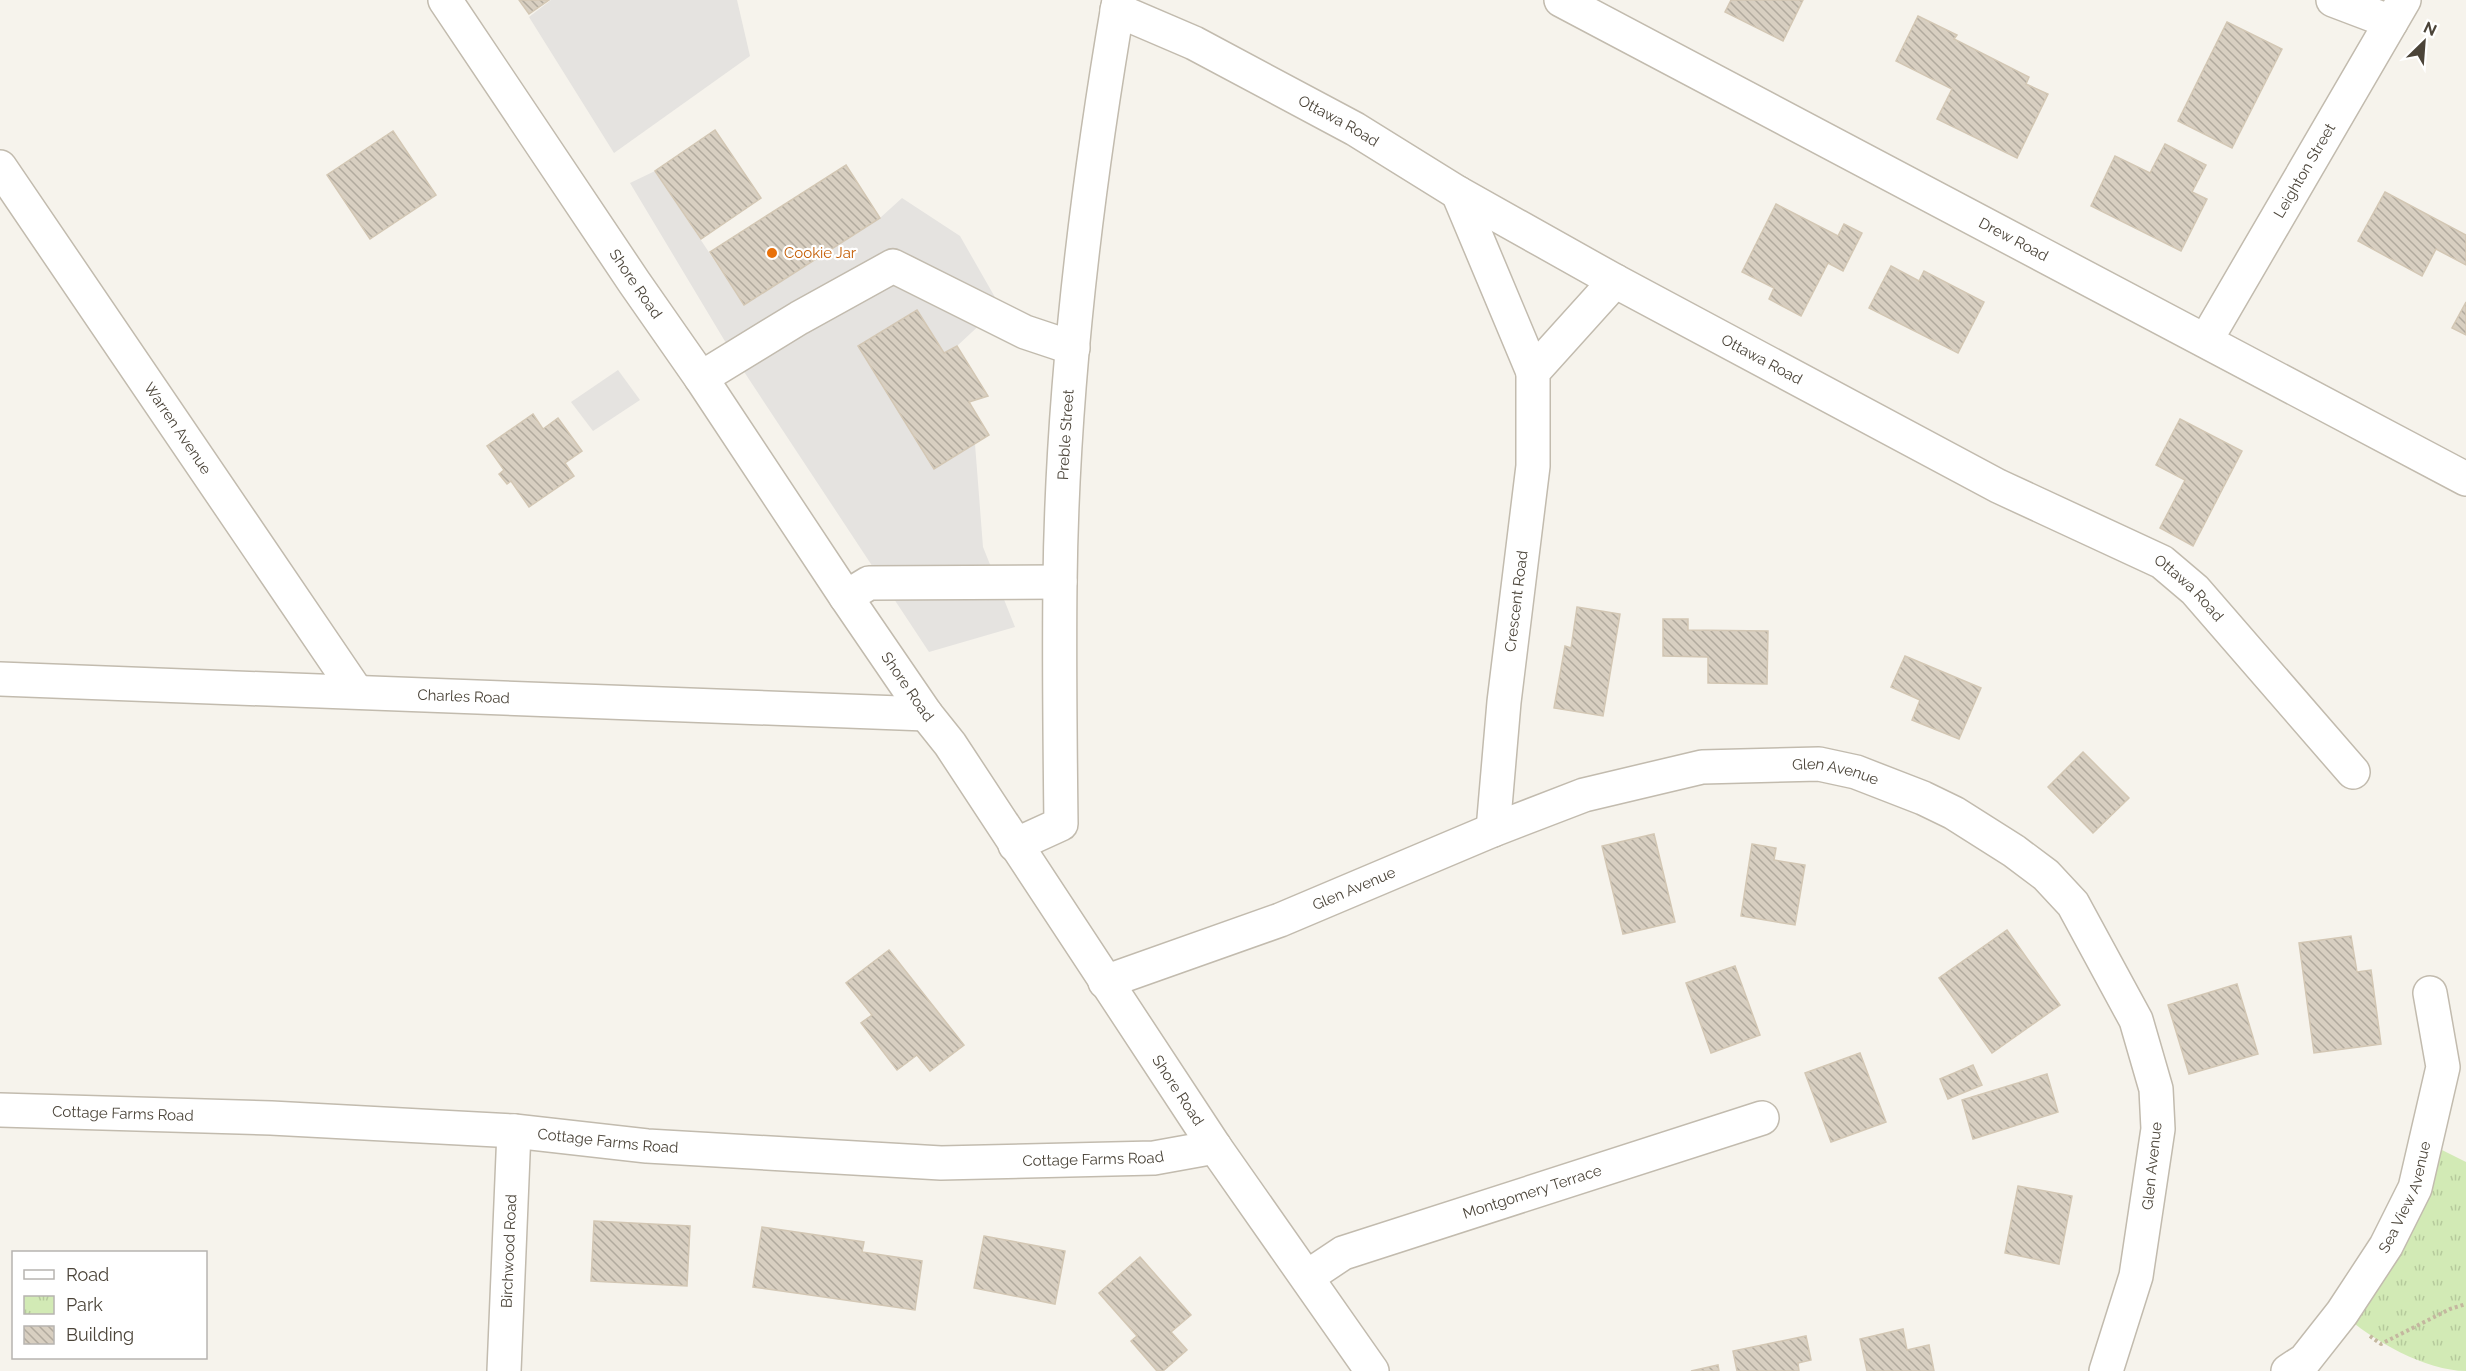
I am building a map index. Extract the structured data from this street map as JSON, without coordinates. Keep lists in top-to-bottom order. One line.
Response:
{"streets":{"street":["Ottawa Road","Leighton Street","Drew Road","Shore Road","Warren Avenue","Preble Street","Crescent Road","Charles Road","Glen Avenue","Cottage Farms Road","Montgomery Terrace","Sea View Avenue","Birchwood Road"]},"crossings":[["Ottawa Road","Preble Street"],["Ottawa Road","Crescent Road"],["Leighton Street","Drew Road"],["Shore Road","Preble Street"],["Shore Road","Charles Road"],["Shore Road","Glen Avenue"],["Shore Road","Cottage Farms Road"],["Shore Road","Montgomery Terrace"],["Warren Avenue","Charles Road"],["Crescent Road","Glen Avenue"],["Cottage Farms Road","Birchwood Road"]],"places":["Cookie Jar"],"legend":["Road","Park","Building"],"north":"top right"}
